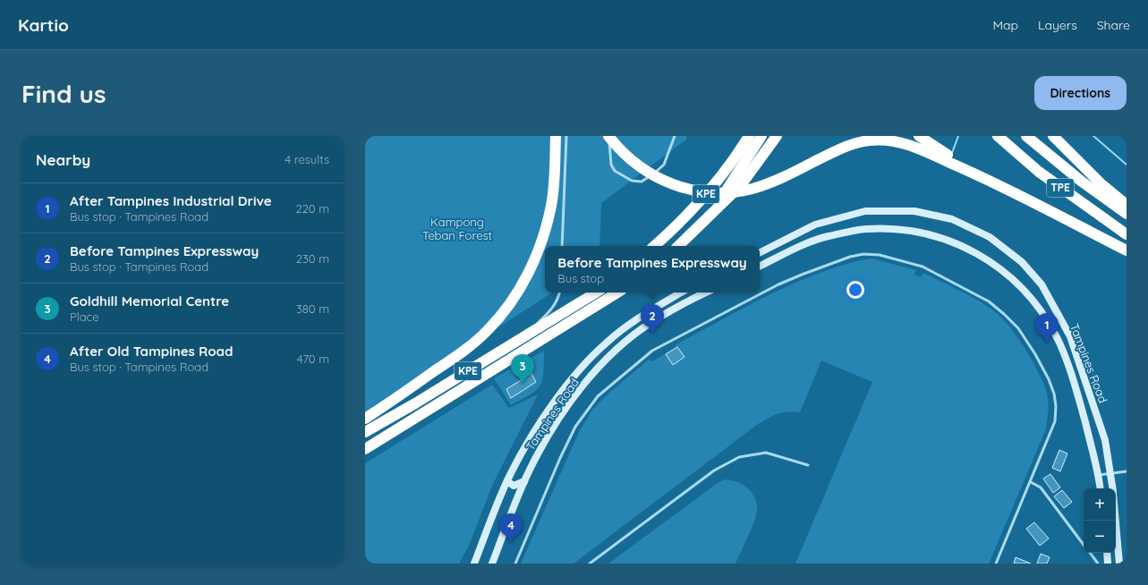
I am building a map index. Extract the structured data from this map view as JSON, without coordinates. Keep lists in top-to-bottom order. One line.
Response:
{"streets":{"highway":["TPE","KPE"],"main road":["Tampines Road"]},"parks":["Kampong Teban Forest"],"page":{"header":"Kartio","nav":["Map","Layers","Share"],"buttons":"Directions","title":"Find us","heading":["Nearby","4 results"],"list":[{"mark":"1","name":"After Tampines Industrial Drive","note":"Bus stop · Tampines Road","value":"220 m"},{"mark":"2","name":"Before Tampines Expressway","note":"Bus stop · Tampines Road","value":"230 m"},{"mark":"3","name":"Goldhill Memorial Centre","note":"Place","value":"380 m"},{"mark":"4","name":"After Old Tampines Road","note":"Bus stop · Tampines Road","value":"470 m"}],"popup":["Before Tampines Expressway","Bus stop"],"pins":["2","1","3","4"],"map_buttons":["+","−"]}}
